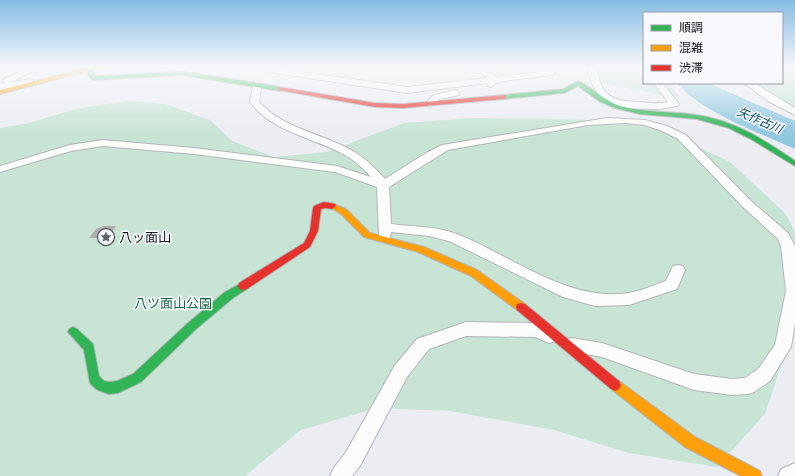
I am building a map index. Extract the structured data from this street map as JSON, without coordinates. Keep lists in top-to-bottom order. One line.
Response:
{"water":["矢作古川"],"parks":["八ツ面山公園"],"places":{"place":["八ッ面山"]},"legend":["順調","混雑","渋滞"]}
